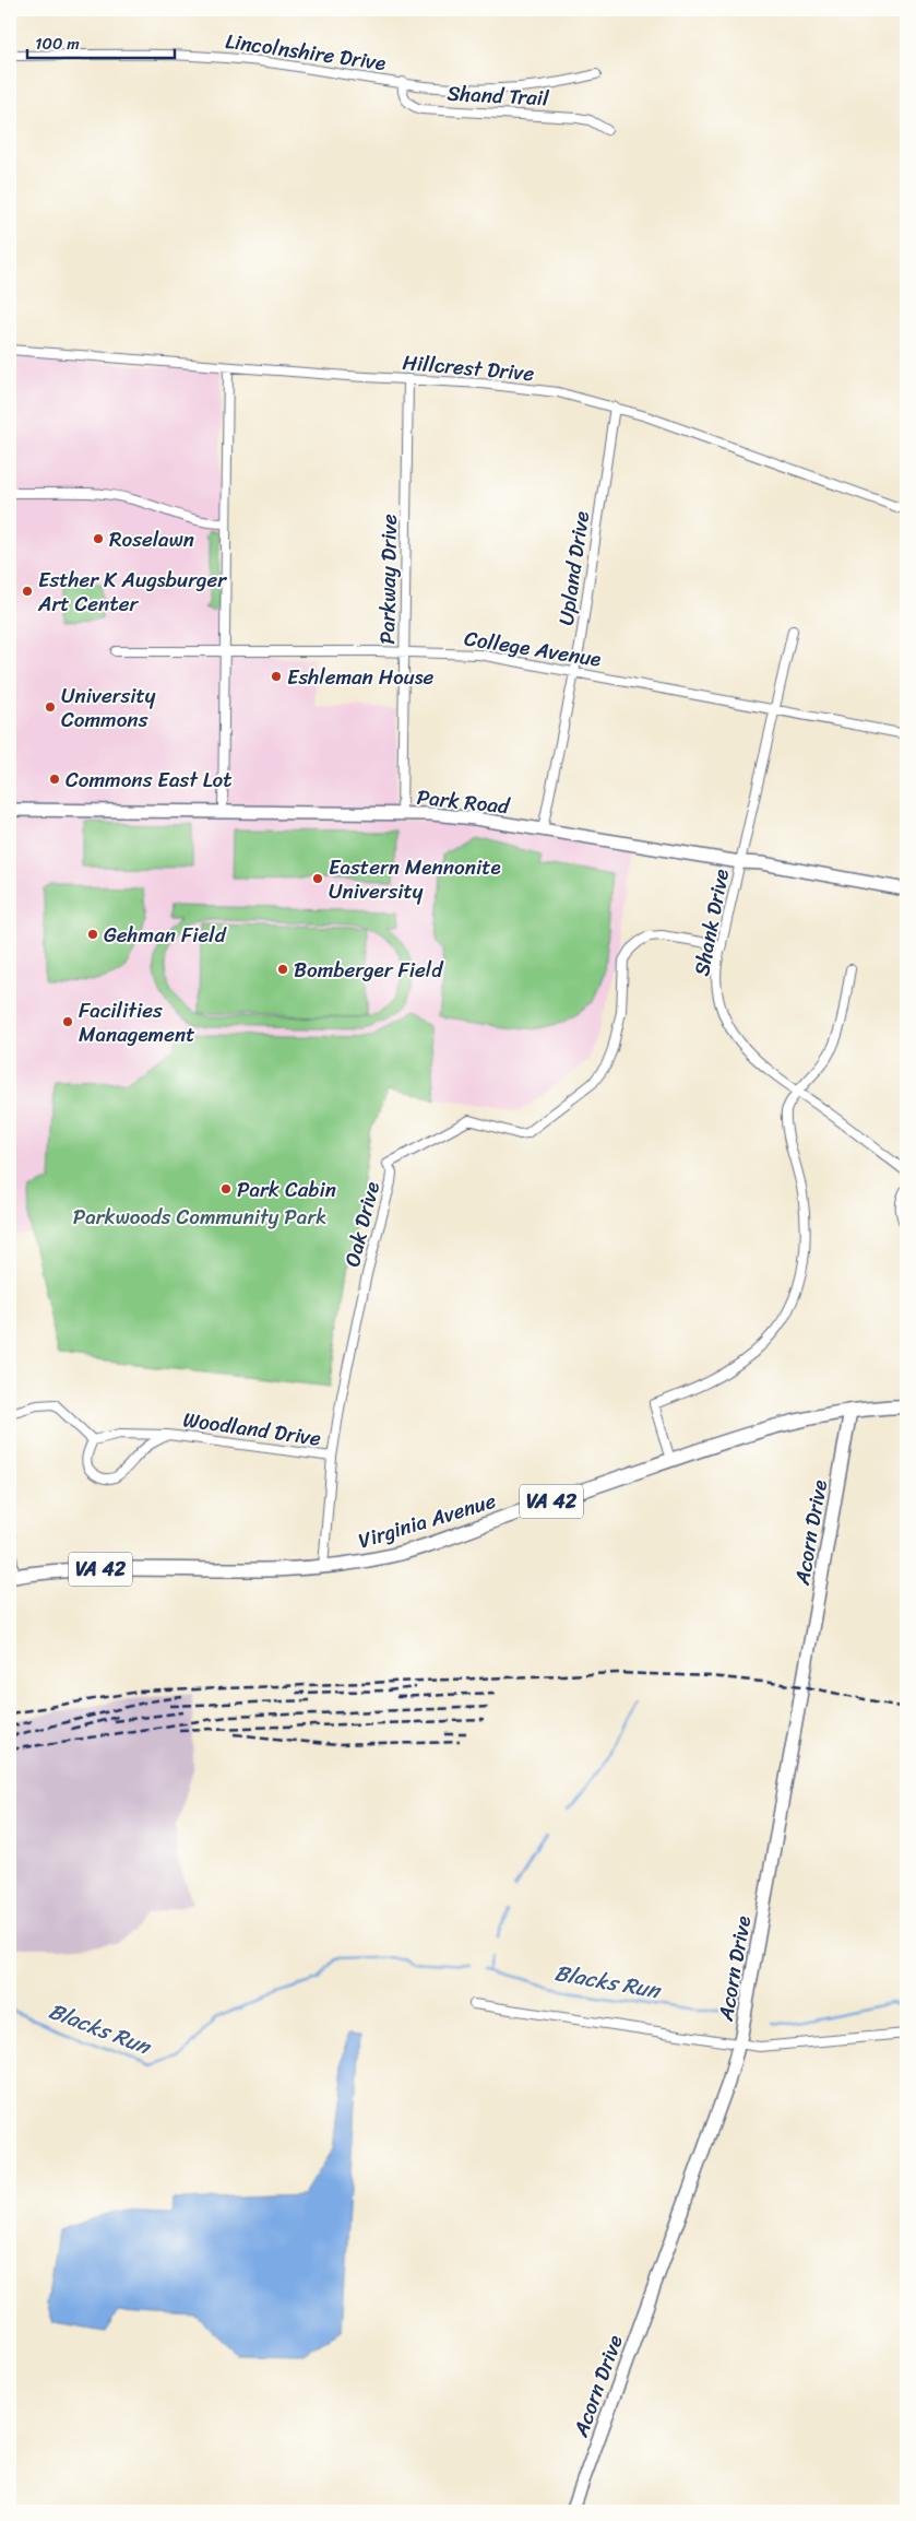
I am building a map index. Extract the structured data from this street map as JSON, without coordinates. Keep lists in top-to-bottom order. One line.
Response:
{"streets":{"main road":["VA 42","Virginia Avenue"],"street":["Lincolnshire Drive","Shand Trail","Hillcrest Drive","Upland Drive","Parkway Drive","College Avenue","Park Road","Shank Drive","Oak Drive","Woodland Drive","Acorn Drive"]},"crossings":[["Lincolnshire Drive","Shand Trail"],["Hillcrest Drive","Upland Drive"],["Hillcrest Drive","Parkway Drive"],["Upland Drive","College Avenue"],["Upland Drive","Park Road"],["Parkway Drive","College Avenue"],["Parkway Drive","Park Road"],["College Avenue","Shank Drive"],["Park Road","Shank Drive"],["Shank Drive","Oak Drive"],["Oak Drive","Woodland Drive"],["Oak Drive","Virginia Avenue"],["Virginia Avenue","Acorn Drive"]],"water":["Blacks Run"],"parks":["Parkwoods Community Park"],"places":["Roselawn","Esther K Augsburger Art Center","Eshleman House","University Commons","Commons East Lot","Eastern Mennonite University","Gehman Field","Bomberger Field","Facilities Management","Park Cabin"],"scale_bar":"100 m"}
